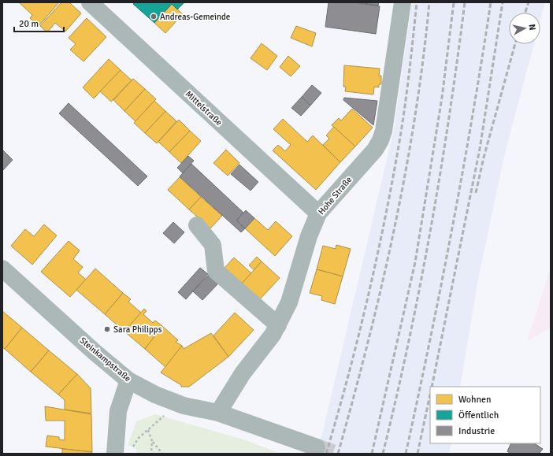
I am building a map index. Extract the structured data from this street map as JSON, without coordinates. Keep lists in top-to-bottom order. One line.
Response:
{"streets":{"street":["Mittelstraße","Hohe Straße","Steinkampstraße"]},"crossings":[["Mittelstraße","Hohe Straße"],["Hohe Straße","Steinkampstraße"]],"places":["Andreas-Gemeinde","Sara Philipps"],"legend":["Wohnen","Öffentlich","Industrie"],"scale_bar":"20 m","north":"right"}
